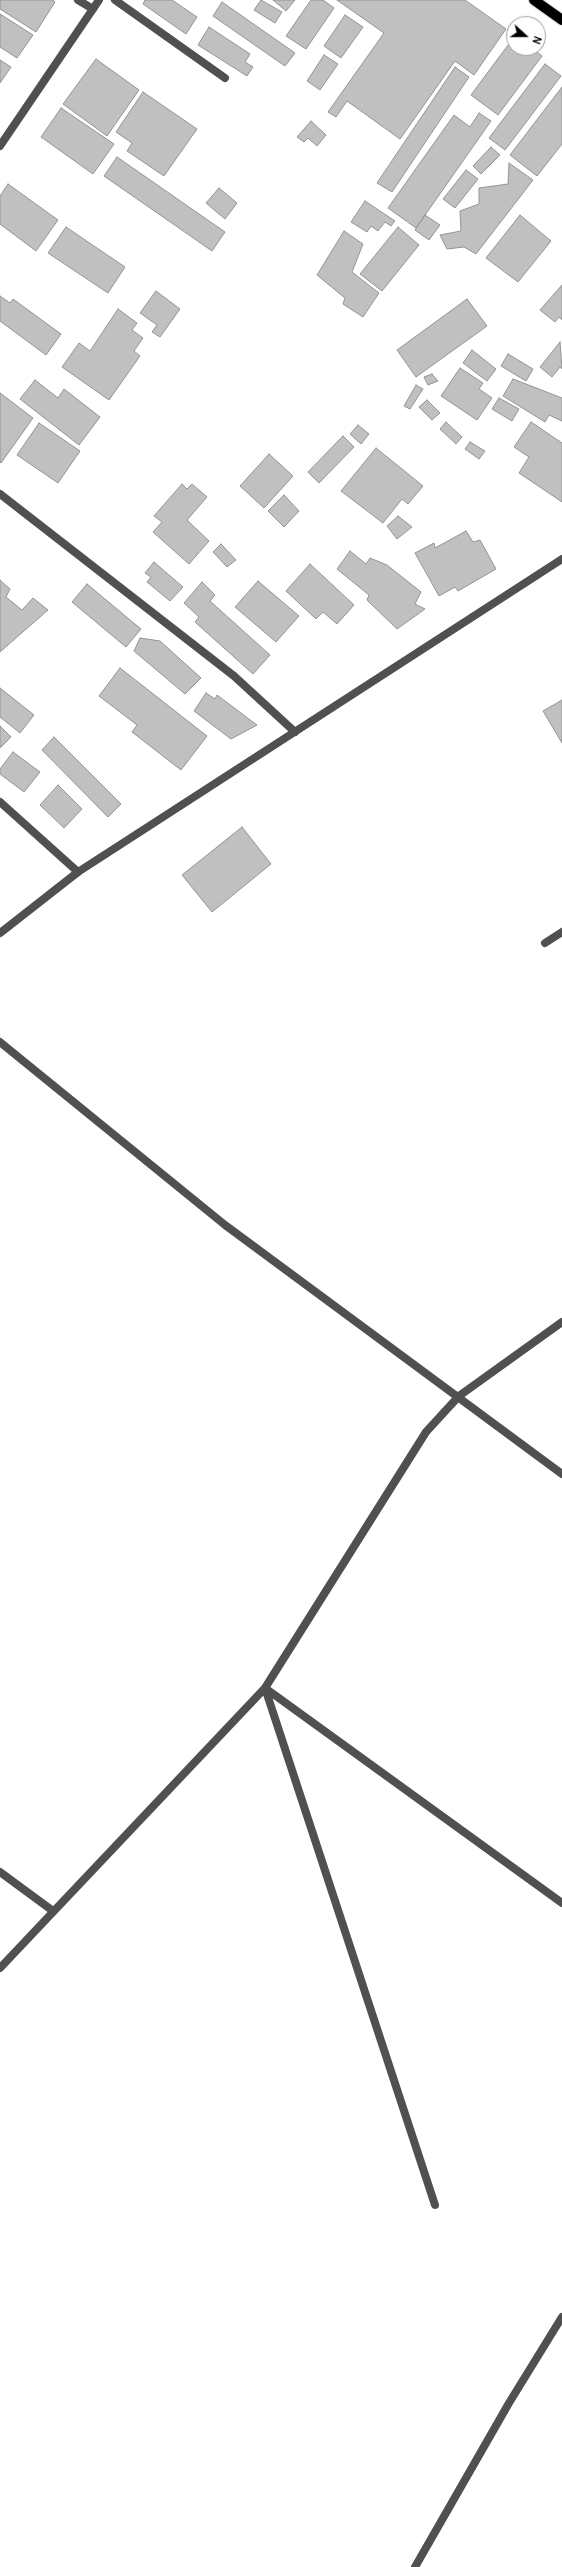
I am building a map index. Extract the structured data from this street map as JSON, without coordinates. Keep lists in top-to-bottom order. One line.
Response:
{"north":"right"}
